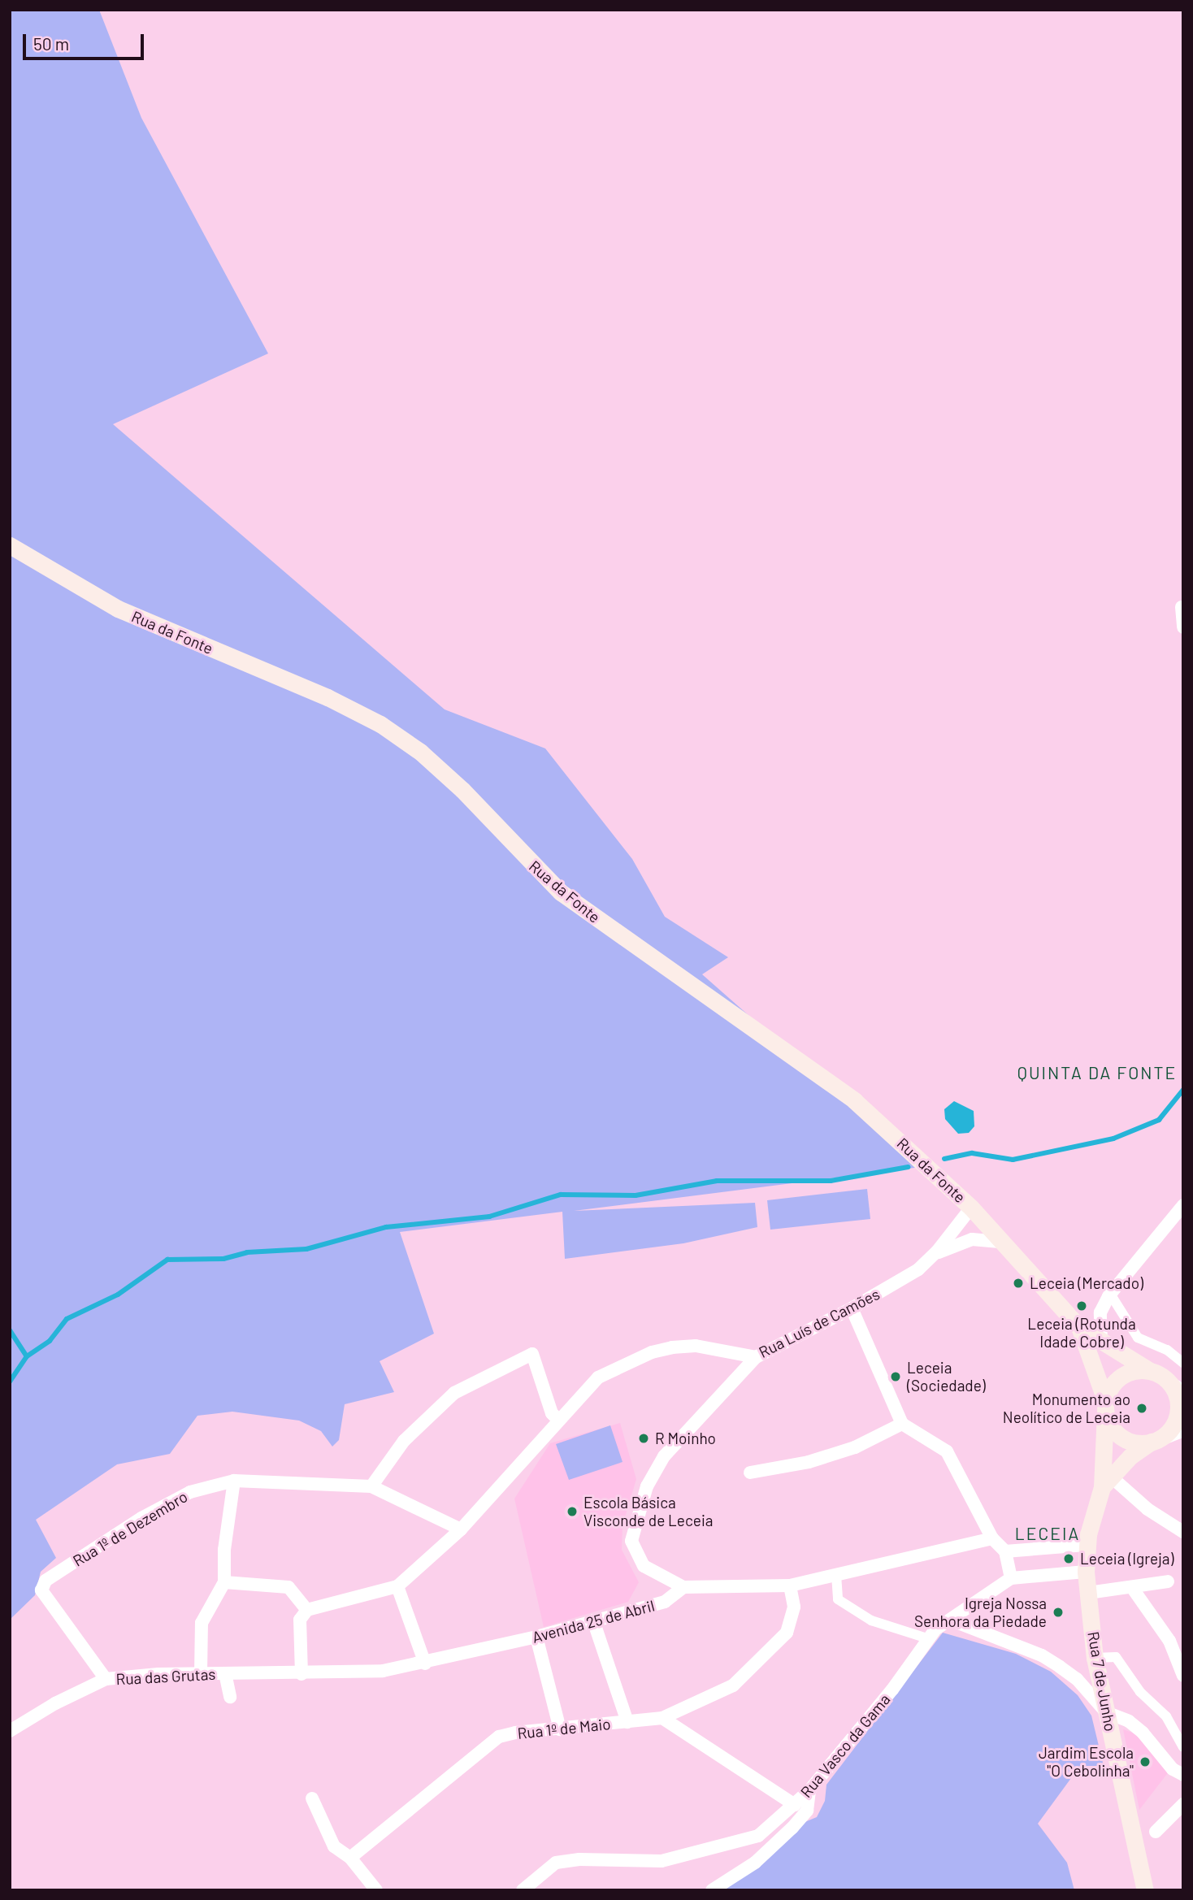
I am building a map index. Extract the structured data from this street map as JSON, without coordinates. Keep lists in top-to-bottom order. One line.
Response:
{"streets":{"main road":["Rua da Fonte","Rua 7 de Junho"],"street":["Rua Luís de Camões","Rua 1º de Dezembro","Avenida 25 de Abril","Rua das Grutas","Rua 1º de Maio","Rua Vasco da Gama"]},"crossings":[["Rua da Fonte","Rua Luís de Camões"],["Rua da Fonte","Rua 7 de Junho"],["Rua 1º de Dezembro","Rua das Grutas"],["Avenida 25 de Abril","Rua das Grutas"]],"districts":["QUINTA DA FONTE","LECEIA"],"places":["Leceia (Mercado)","Leceia (Rotunda Idade Cobre)","Leceia (Sociedade)","Monumento ao Neolítico de Leceia","R Moinho","Escola Básica Visconde de Leceia","Leceia (Igreja)","Igreja Nossa Senhora da Piedade","Jardim Escola \"O Cebolinha\""],"scale_bar":"50 m"}
